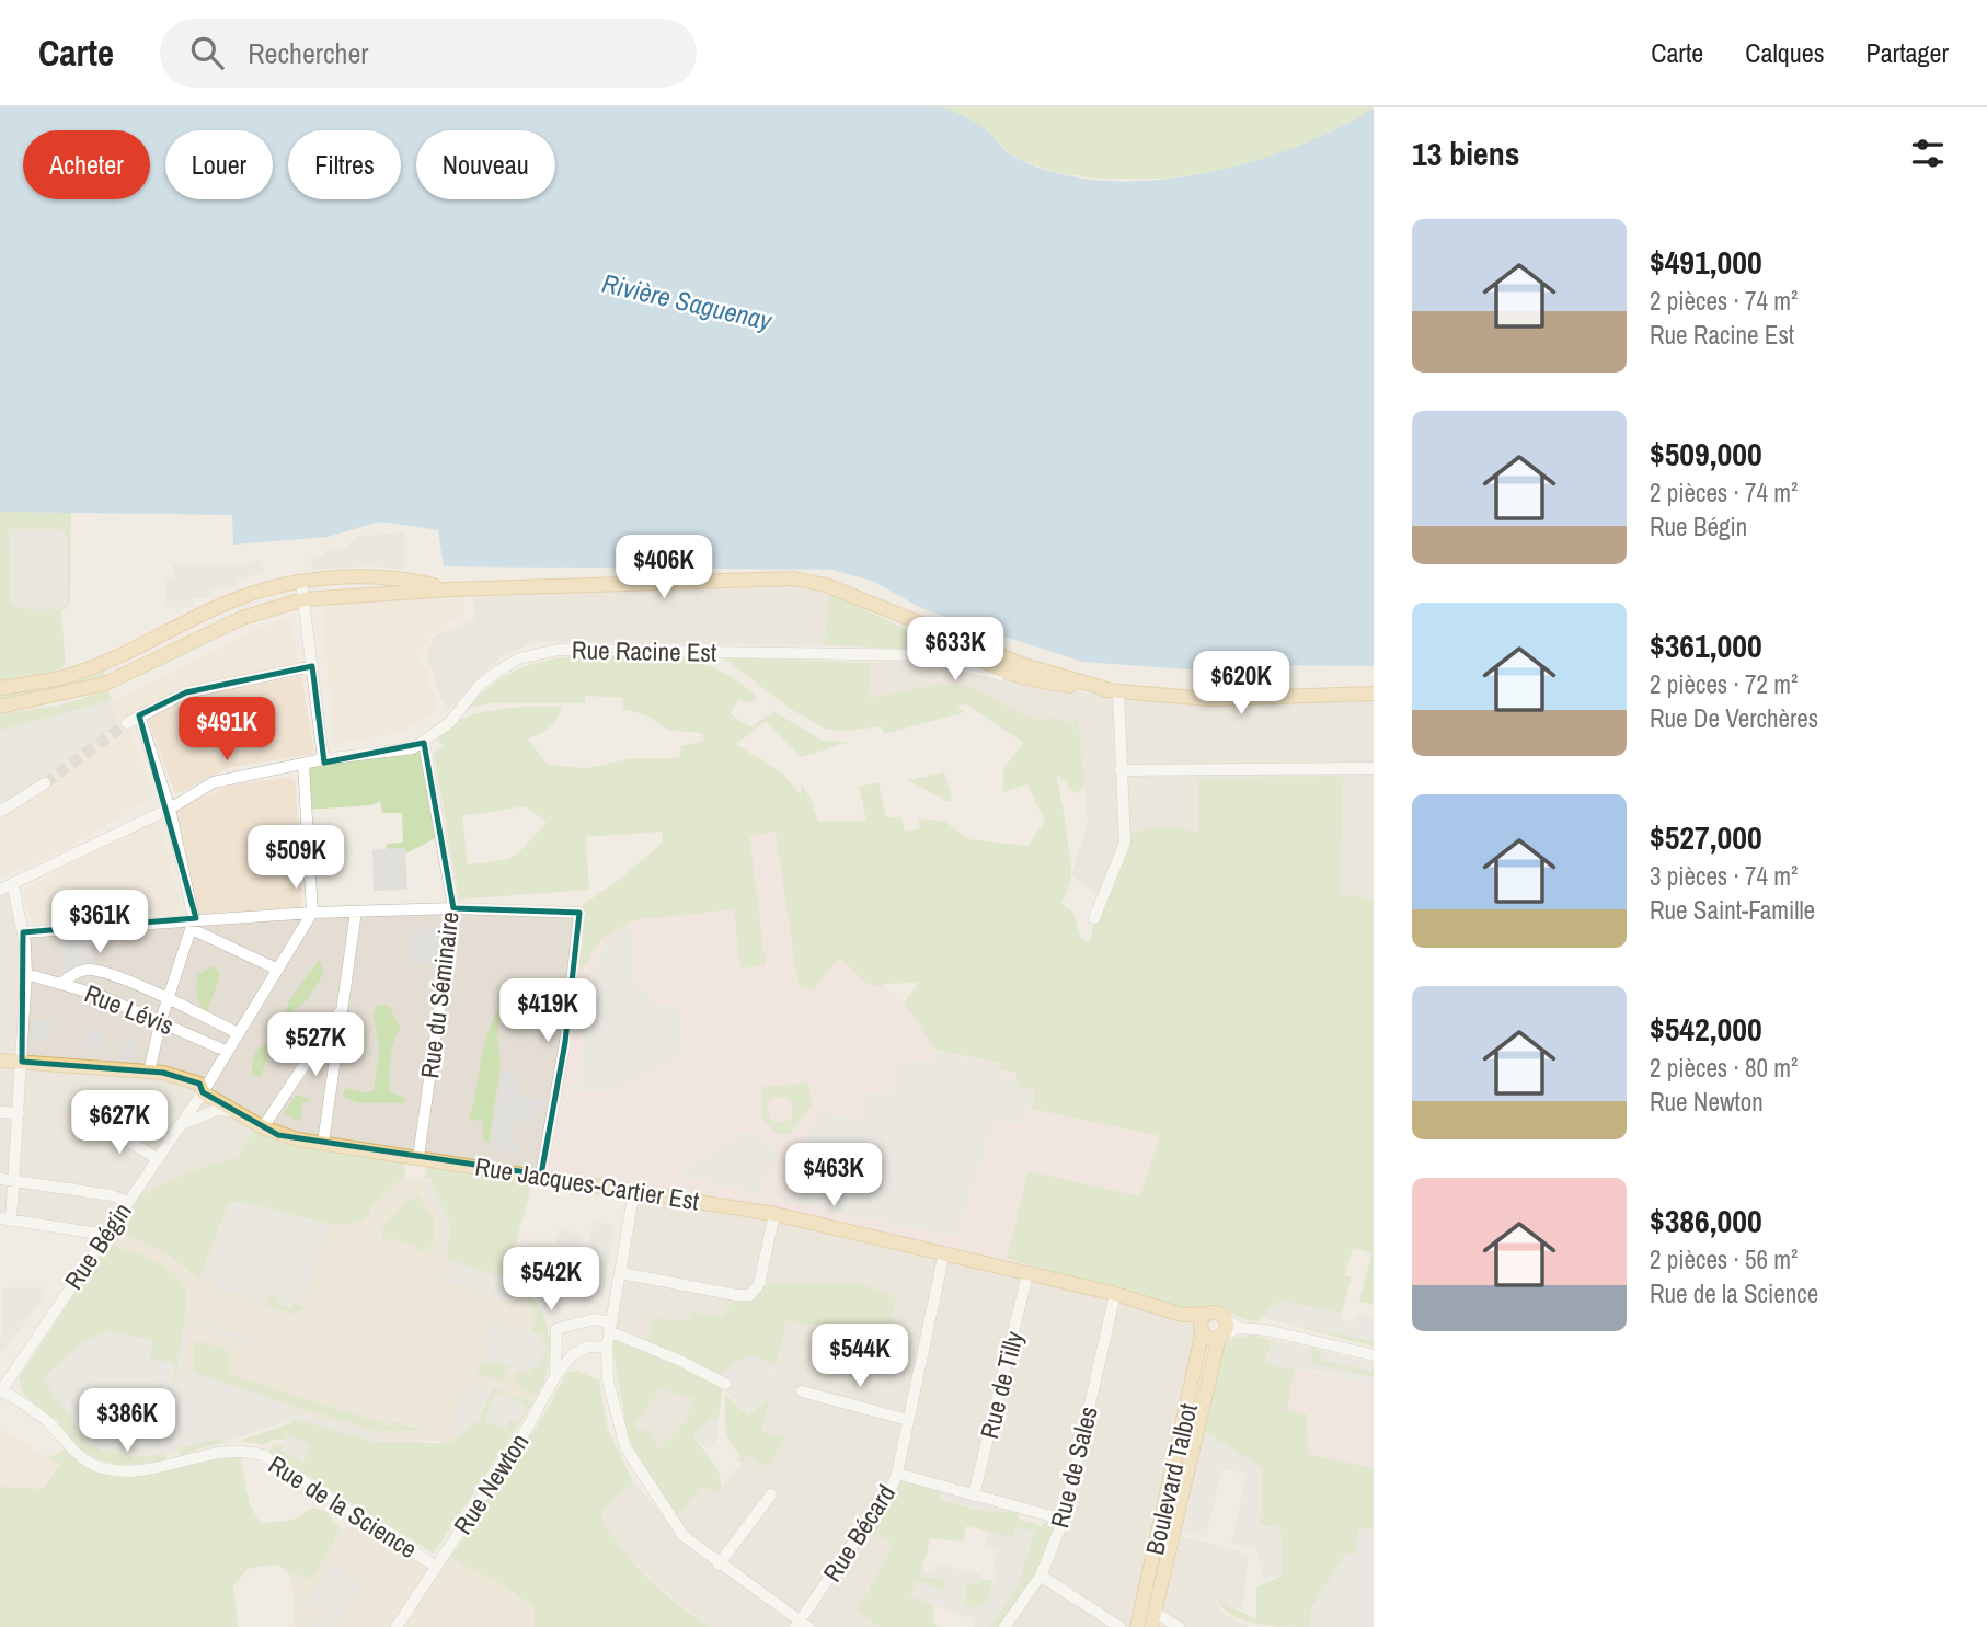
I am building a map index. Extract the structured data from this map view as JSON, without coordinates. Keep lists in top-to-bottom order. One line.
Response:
{"streets":{"main road":["Rue Jacques-Cartier Est","Boulevard Talbot"],"street":["Rue Racine Est","Rue du Séminaire","Rue Lévis","Rue Bégin","Rue de Tilly","Rue de Sales","Rue Newton","Rue de la Science","Rue Bécard"]},"crossings":[["Rue Racine Est","Rue du Séminaire"],["Rue du Séminaire","Rue Jacques-Cartier Est"],["Rue Lévis","Rue Bégin"],["Rue Jacques-Cartier Est","Rue Bégin"],["Rue Jacques-Cartier Est","Rue de Tilly"],["Rue Jacques-Cartier Est","Rue de Sales"],["Rue Jacques-Cartier Est","Boulevard Talbot"],["Rue Jacques-Cartier Est","Rue Bécard"],["Rue Bégin","Rue de la Science"],["Rue Newton","Rue de la Science"]],"water":["Rivière Saguenay"],"page":{"header":"Carte","search":"Rechercher","nav":["Carte","Calques","Partager"],"heading":"13 biens","chip":["Acheter","Louer","Filtres","Nouveau"],"list":[{"name":"$491,000","note":"2 pièces · 74 m² · Rue Racine Est"},{"name":"$509,000","note":"2 pièces · 74 m² · Rue Bégin"},{"name":"$361,000","note":"2 pièces · 72 m² · Rue De Verchères"},{"name":"$527,000","note":"3 pièces · 74 m² · Rue Saint-Famille"},{"name":"$542,000","note":"2 pièces · 80 m² · Rue Newton"},{"name":"$386,000","note":"2 pièces · 56 m² · Rue de la Science"}],"price":["$406K","$633K","$620K","$491K","$509K","$361K","$419K","$527K","$627K","$463K","$542K","$544K","$386K"]}}
